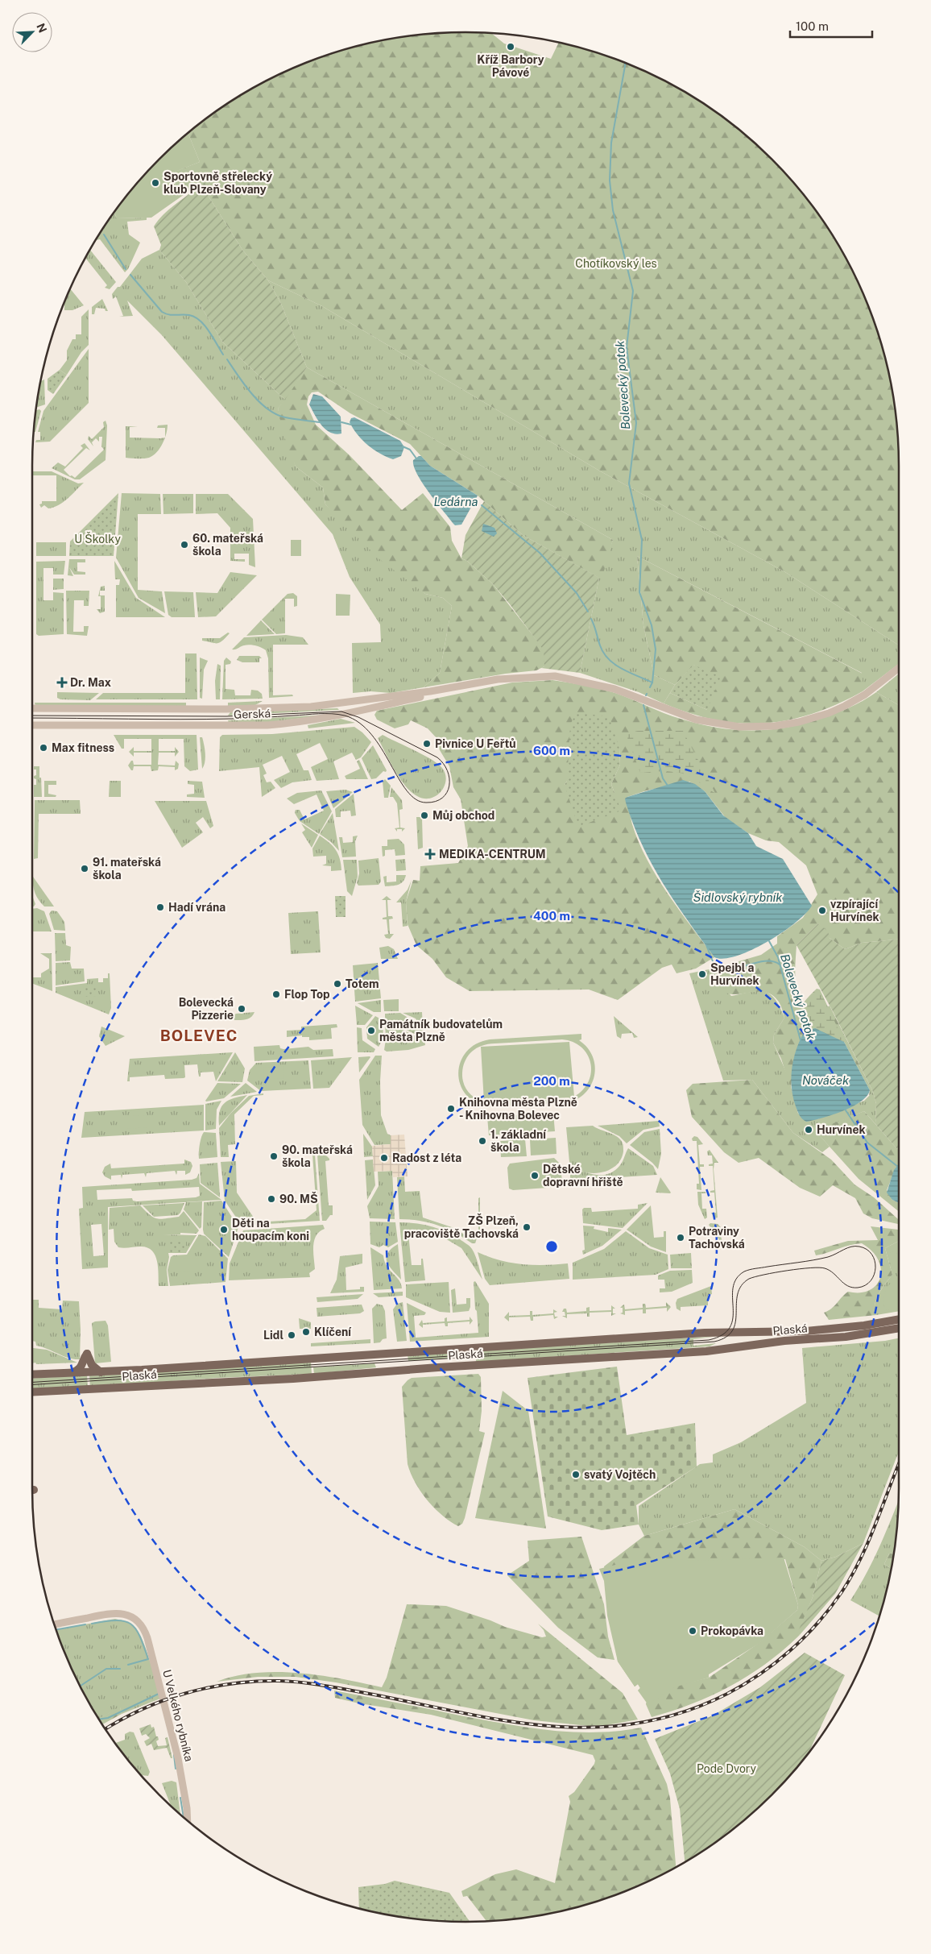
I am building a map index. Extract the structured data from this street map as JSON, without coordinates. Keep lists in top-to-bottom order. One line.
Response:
{"streets":{"main road":["Plaská"],"street":["Gerská","U Velkého rybníka"]},"districts":["BOLEVEC"],"water":["Bolevecký potok","Ledárna","Šidlovský rybník","Nováček"],"parks":["Chotíkovský les","U Školky","Pode Dvory"],"places":{"other":["Kříž Barbory Pávové","Sportovně střelecký klub Plzeň-Slovany","60. mateřská škola","Pivnice U Feřtů","Max fitness","Můj obchod","91. mateřská škola","Hadí vrána","vzpírající Hurvínek","Spejbl a Hurvínek","Totem","Flop Top","Bolevecká Pizzerie","Památník budovatelům města Plzně","Knihovna města Plzně - Knihovna Bolevec","Hurvínek","1. základní škola","90. mateřská škola","Radost z léta","Dětské dopravní hřiště","90. MŠ","ZŠ Plzeň, pracoviště Tachovská","Děti na houpacím koni","Potraviny Tachovská","Klíčení","Lidl","svatý Vojtěch","Prokopávka"],"health":["Dr. Max","MEDIKA-CENTRUM"]},"scale_bar":"100 m","north":"top right","rings":["600 m","400 m","200 m"]}
